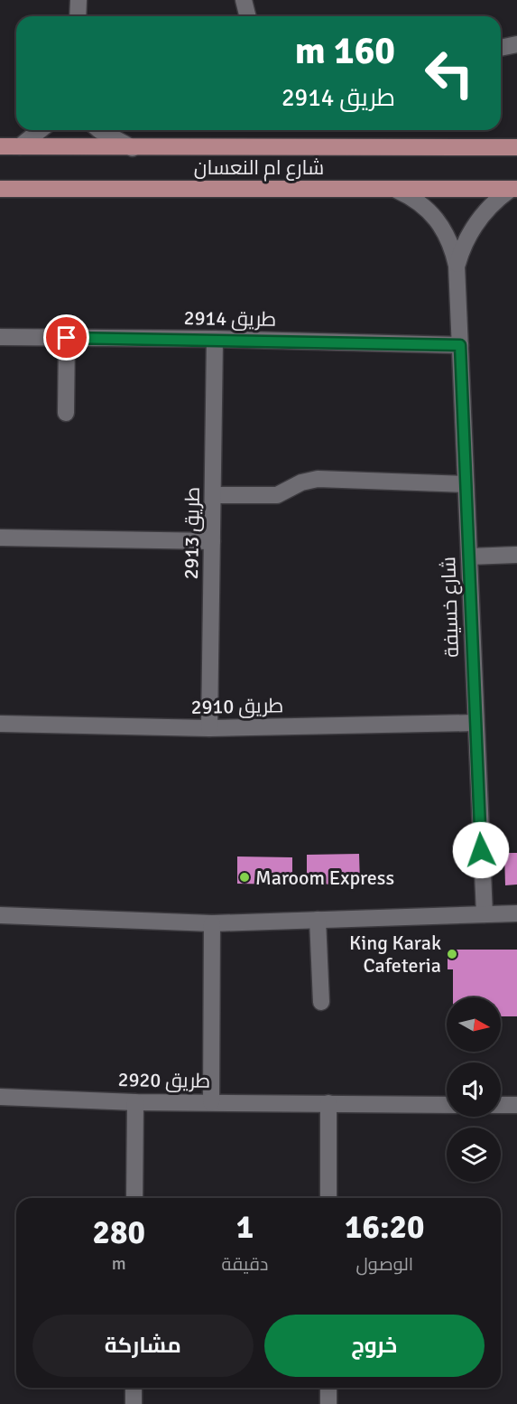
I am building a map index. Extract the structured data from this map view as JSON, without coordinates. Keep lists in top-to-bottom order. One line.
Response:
{"streets":{"main road":["شارع ام النعسان"],"street":["طريق 2914","طريق 2913","شارع خسيفة","طريق 2910","طريق 2920"]},"crossings":[["شارع ام النعسان","شارع خسيفة"],["طريق 2914","طريق 2913"],["طريق 2914","شارع خسيفة"],["طريق 2913","طريق 2910"],["شارع خسيفة","طريق 2910"]],"places":["Maroom Express","King Karak Cafeteria"],"north":"right","page":{"turn":["160 m","طريق 2914"],"eta":["16:20","الوصول","1","دقيقة","280","m"],"buttons":["خروج","مشاركة"]}}
